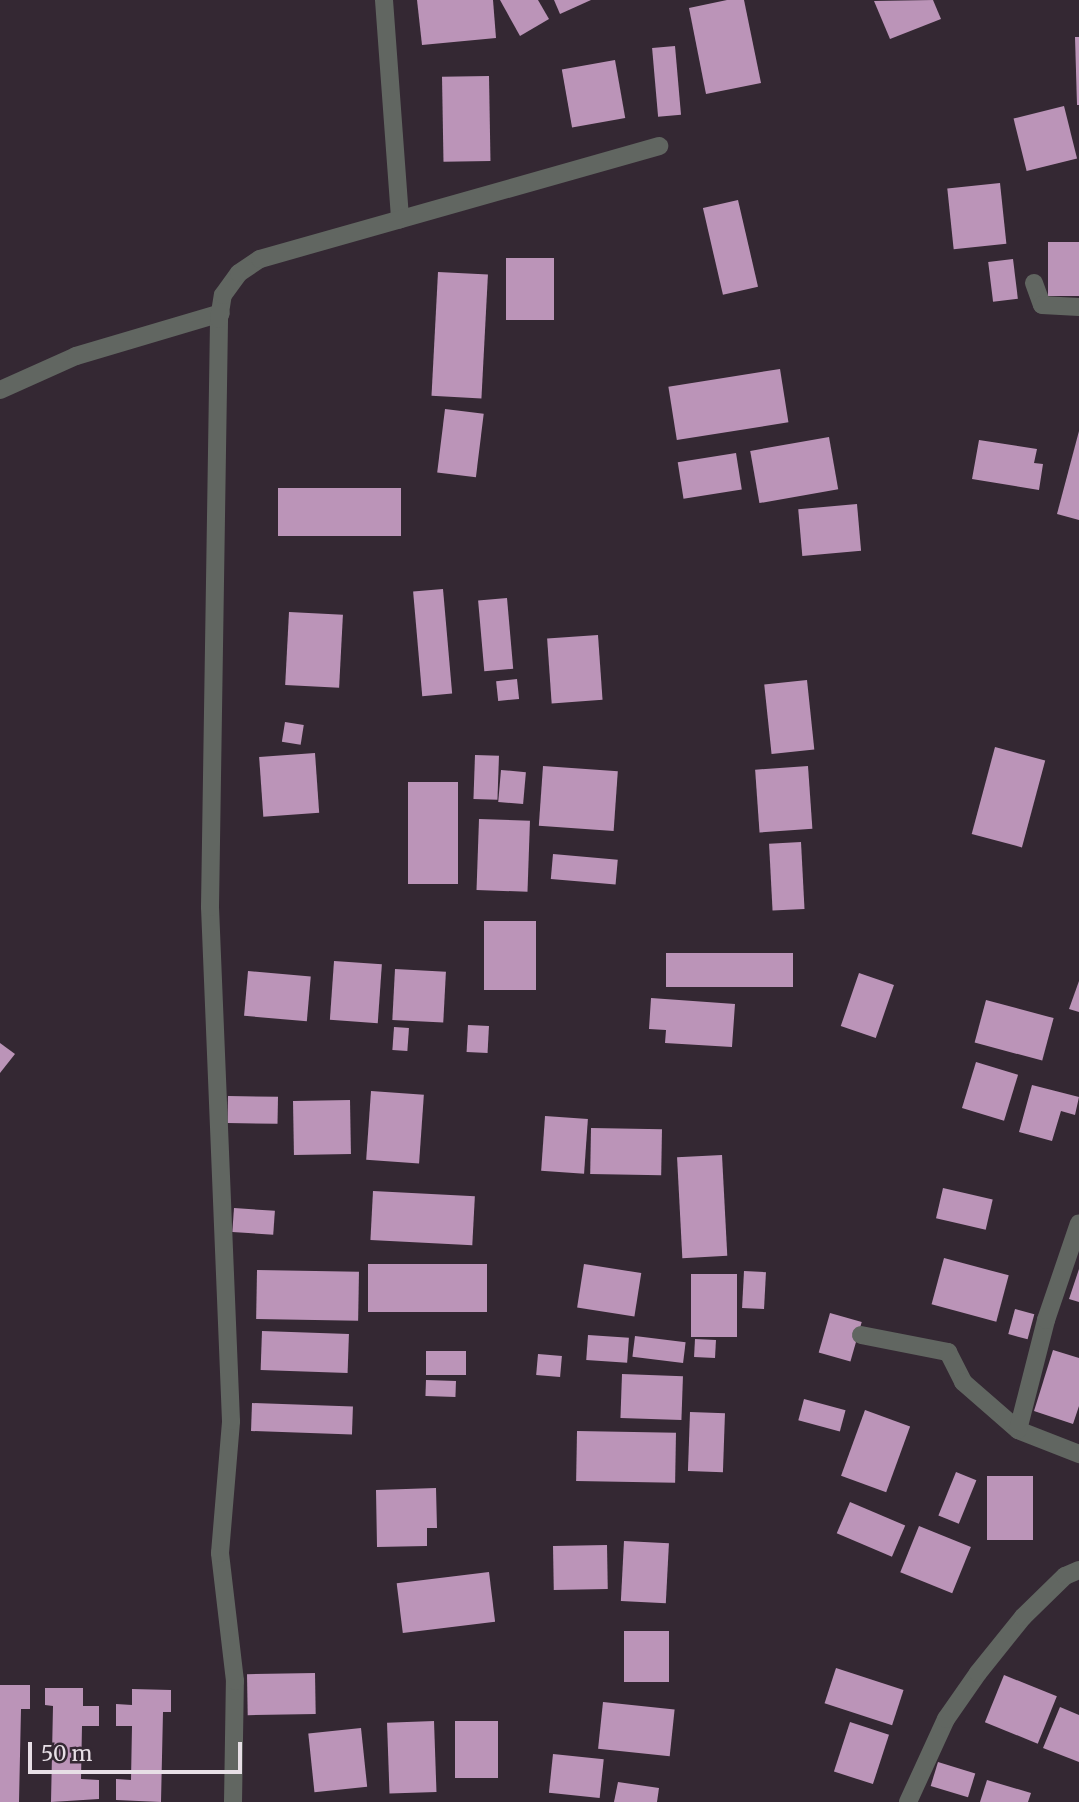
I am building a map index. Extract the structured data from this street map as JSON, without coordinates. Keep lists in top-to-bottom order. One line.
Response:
{"scale_bar":"50 m"}
